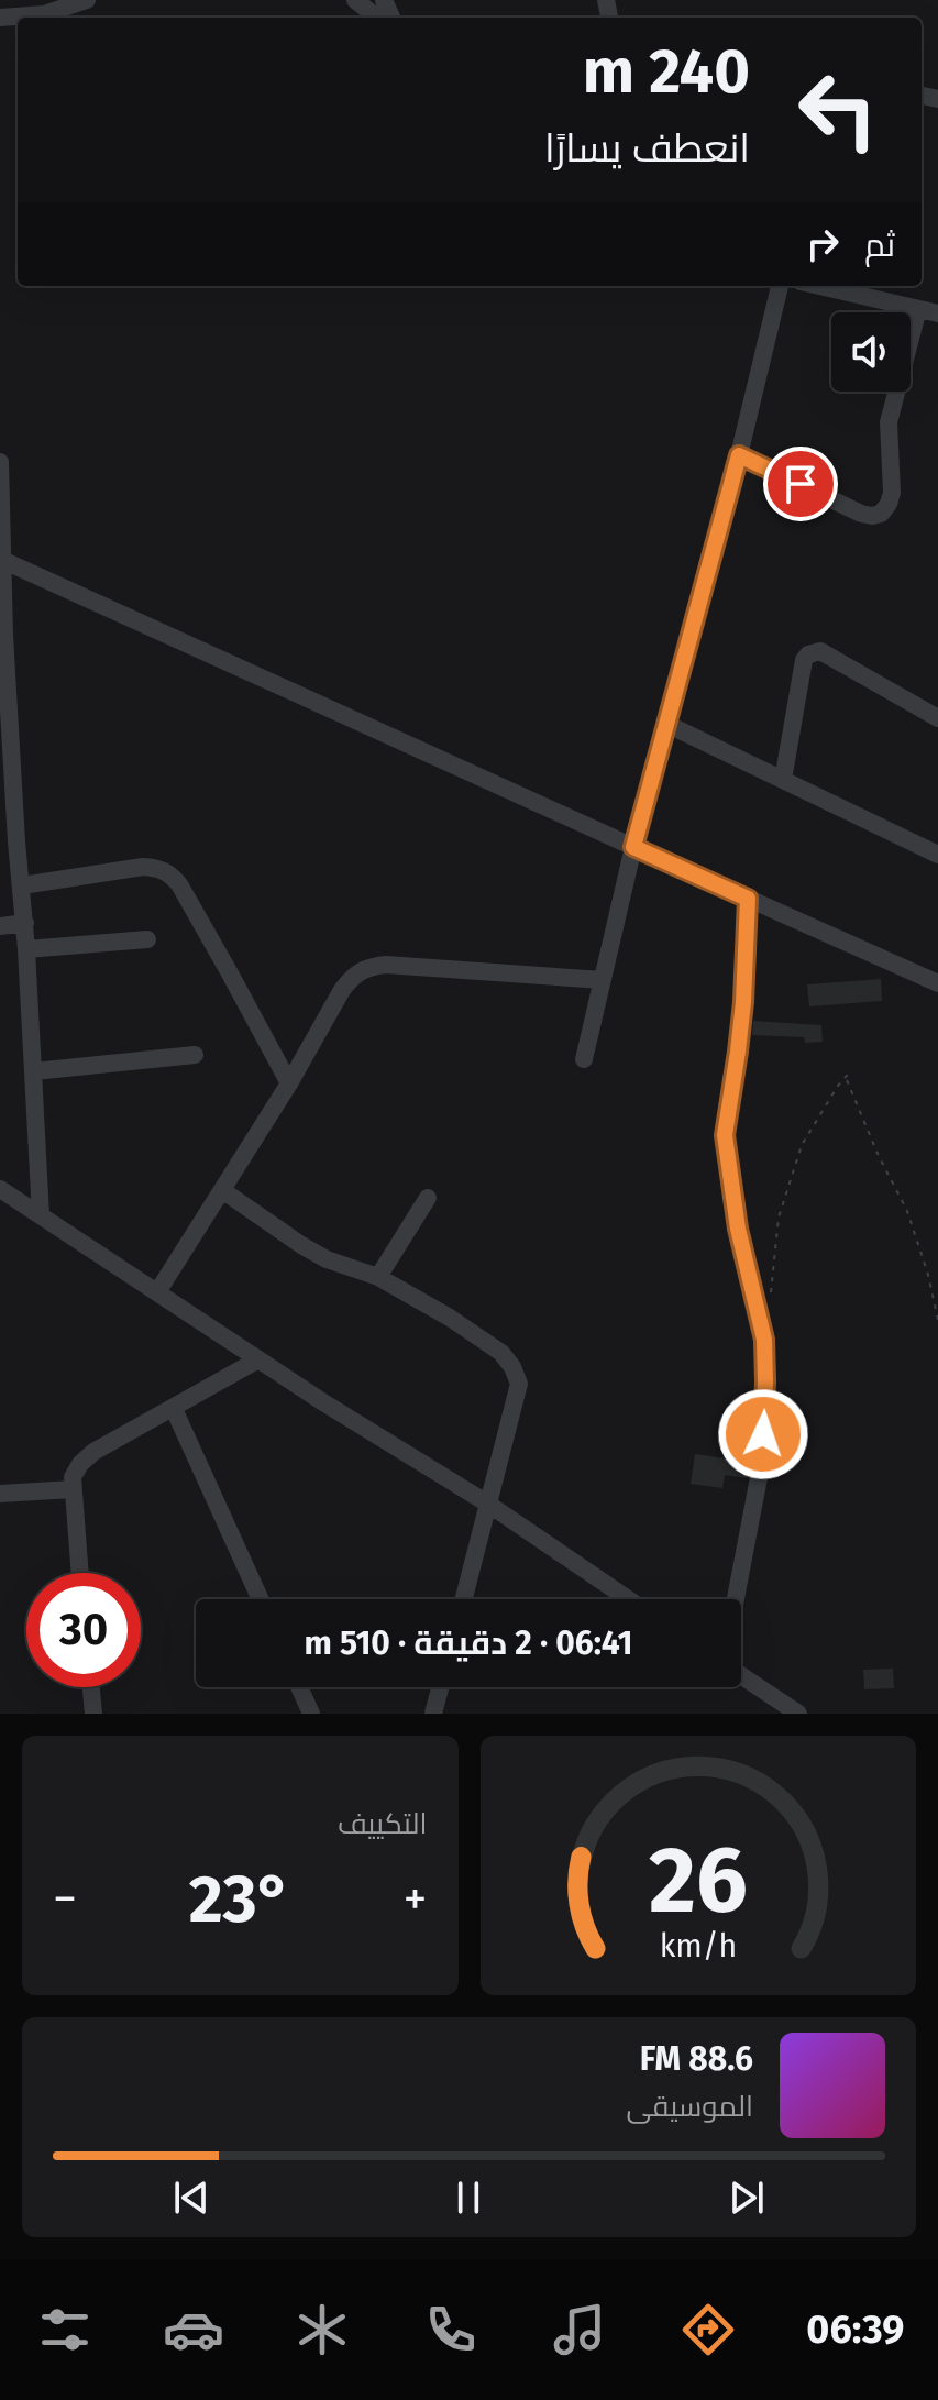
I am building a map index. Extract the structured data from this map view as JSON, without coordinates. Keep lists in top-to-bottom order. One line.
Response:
{"page":{"turn":["240 m","انعطف يسارًا"],"then":"ثم","limit":"30","trip":"06:41 · 2 دقيقة · 510 m","tile":"التكييف","heat":["−","23°","+"],"song":["88.6 FM","الموسيقى"],"tabs":"06:39","gauge":["26","km/h"]}}
